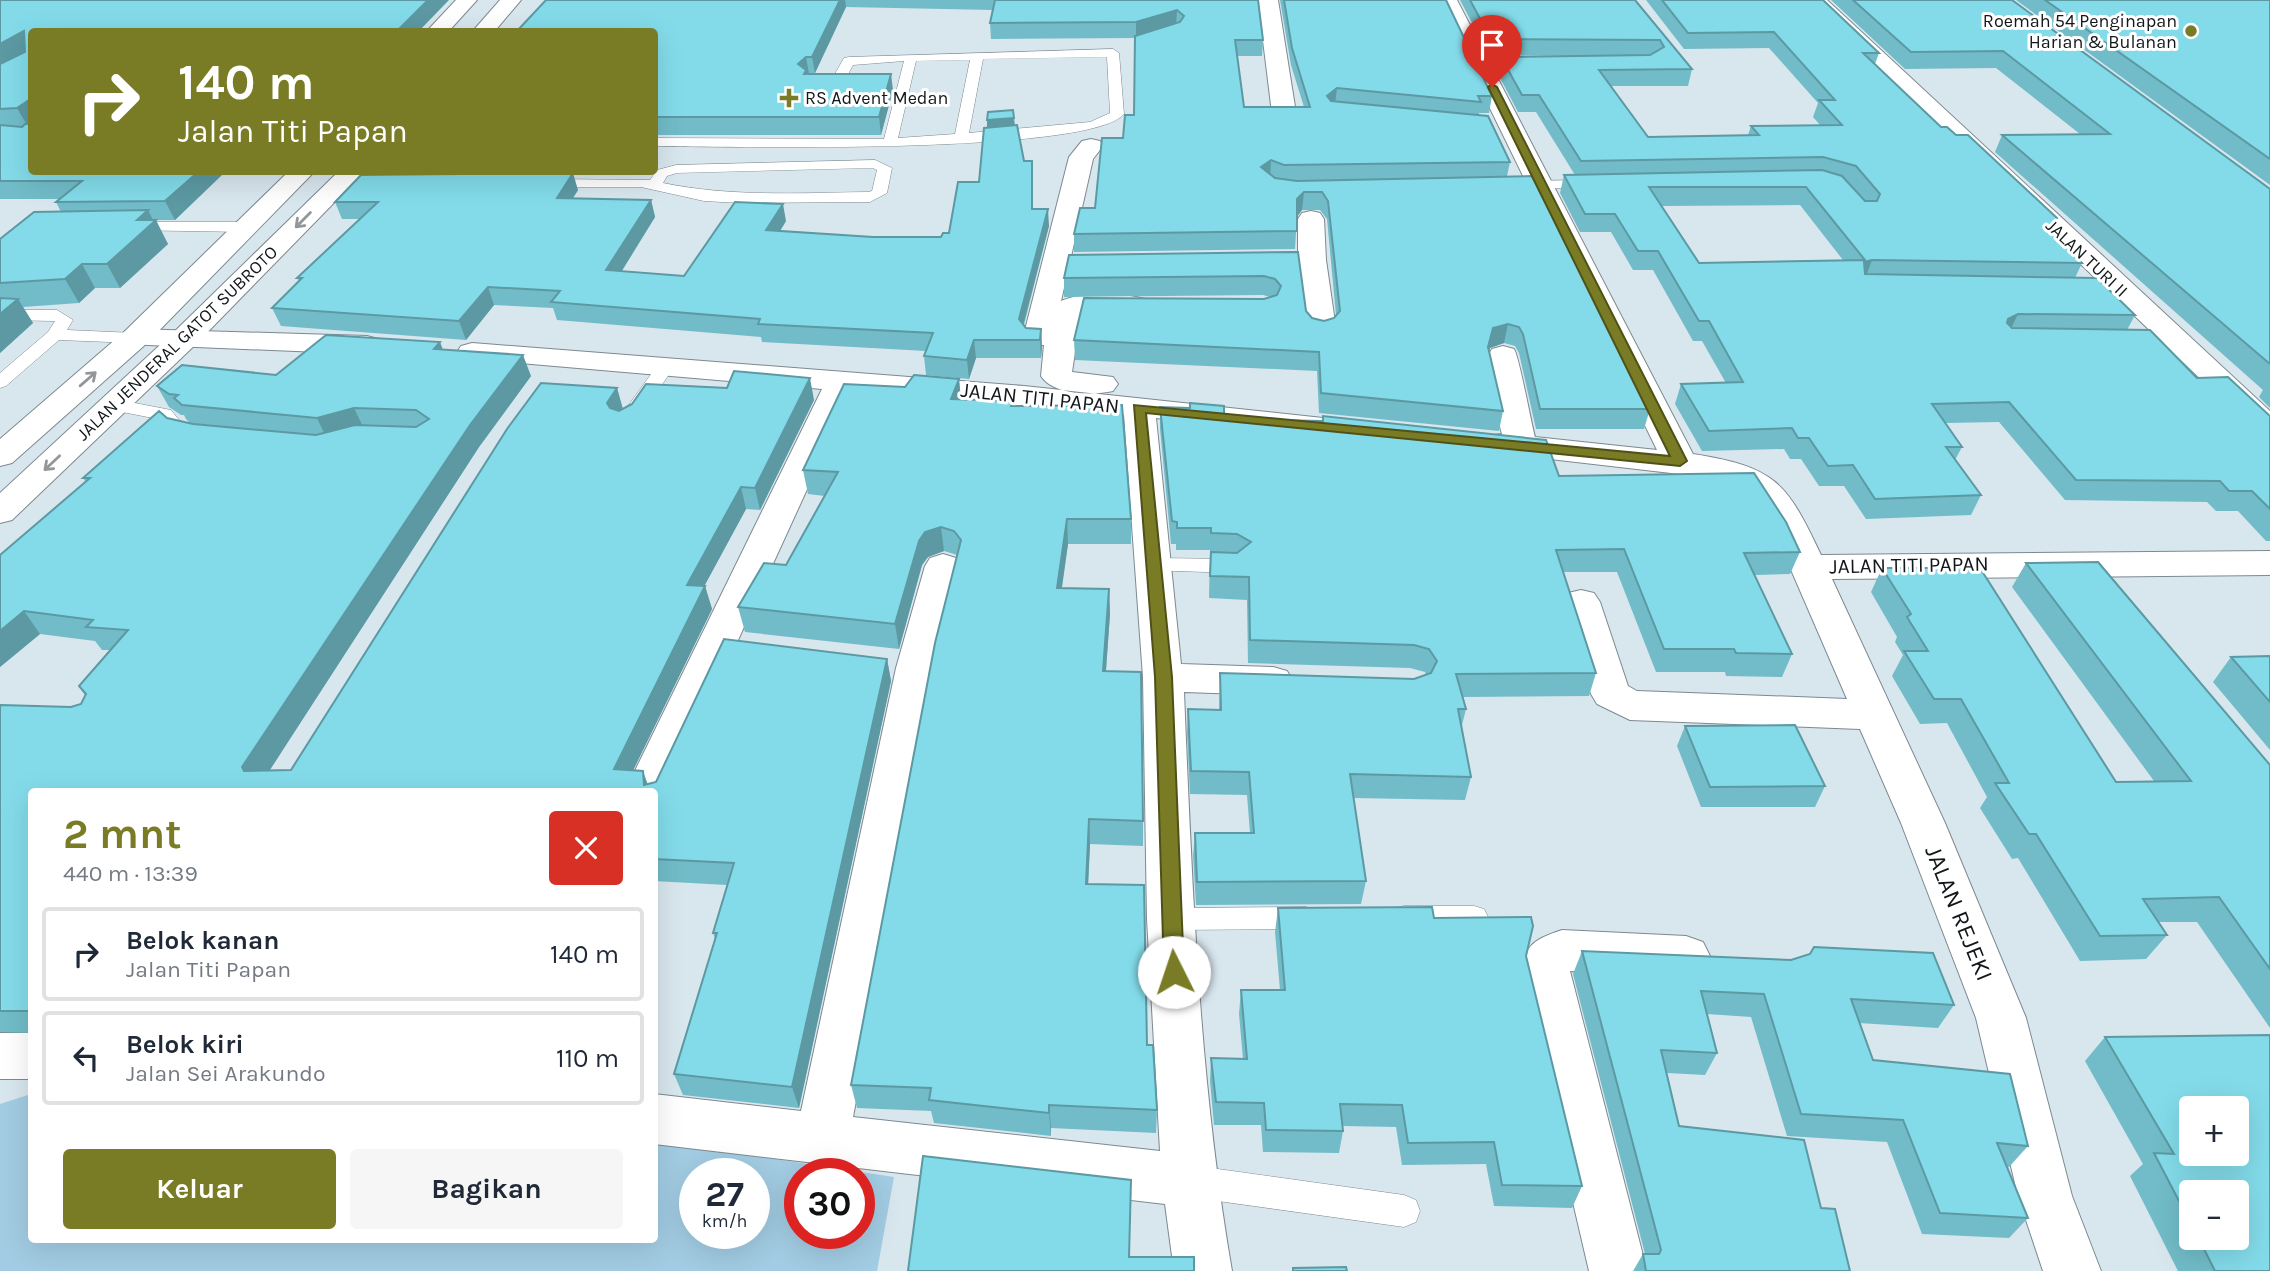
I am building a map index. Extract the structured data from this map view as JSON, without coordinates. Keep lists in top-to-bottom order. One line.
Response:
{"streets":{"street":["JALAN TURI II","JALAN JENDERAL GATOT SUBROTO","JALAN TITI PAPAN","JALAN REJEKI"]},"crossings":[["JALAN TITI PAPAN","JALAN REJEKI"]],"places":{"other":["Roemah 54 Penginapan Harian & Bulanan"],"health":["RS Advent Medan"]},"page":{"turn":["140 m","Jalan Titi Papan"],"heading":["2 mnt","440 m · 13:39"],"list":[{"name":"Belok kanan","note":"Jalan Titi Papan","value":"140 m"},{"name":"Belok kiri","note":"Jalan Sei Arakundo","value":"110 m"}],"map_buttons":["+","−"],"buttons":["Keluar","Bagikan"],"speed":"27 km/h","limit":"30"}}
